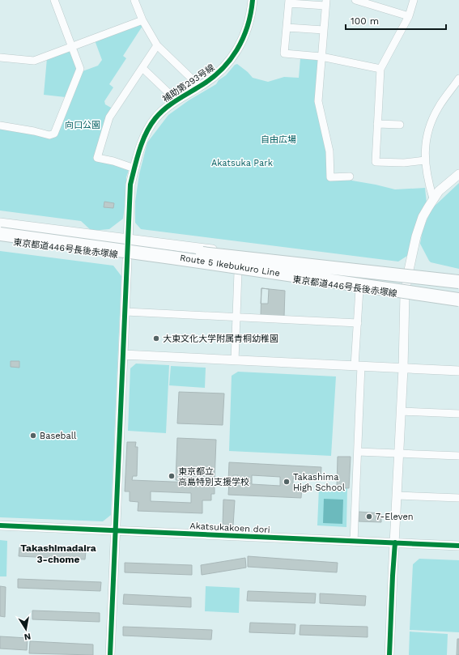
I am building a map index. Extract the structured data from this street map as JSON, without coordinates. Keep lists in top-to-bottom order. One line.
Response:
{"streets":{"highway":["Route 5 Ikebukuro Line"],"main road":["東京都道446号長後赤塚線"],"street":["補助第293号線","Akatsukakoen dori"]},"crossings":[["補助第293号線","東京都道446号長後赤塚線"],["補助第293号線","Akatsukakoen dori"],["東京都道446号長後赤塚線","Route 5 Ikebukuro Line"]],"districts":["Takashimadaira 3-chome"],"parks":["向口公園","自由広場","Akatsuka Park"],"places":["大東文化大学附属青桐幼稚園","Baseball","東京都立 高島特別支援学校","Takashima High School","7-Eleven"],"scale_bar":"100 m","north":"bottom"}
